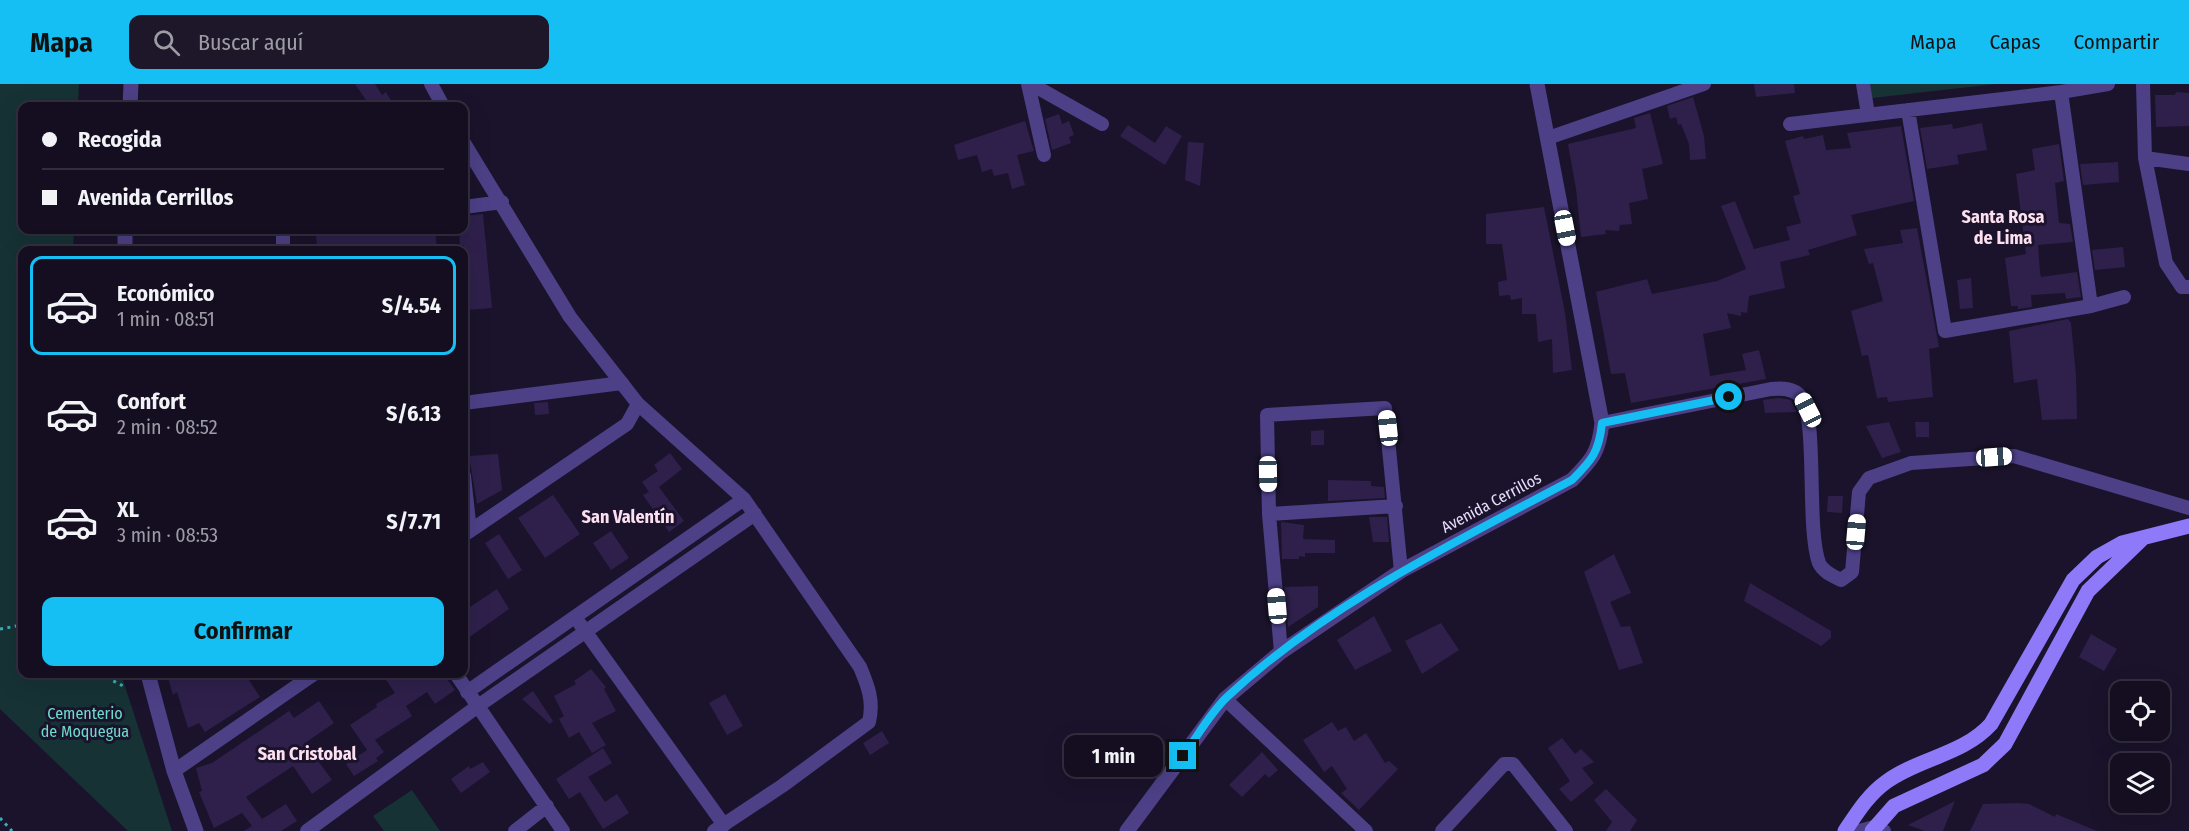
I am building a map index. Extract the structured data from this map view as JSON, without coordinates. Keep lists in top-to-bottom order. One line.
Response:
{"streets":{"street":["Avenida Cerrillos"]},"districts":["Santa Rosa de Lima","San Valentín","San Cristobal"],"parks":["Cementerio de Moquegua"],"page":{"header":"Mapa","search":"Buscar aquí","nav":["Mapa","Capas","Compartir"],"banner":["Recogida","Avenida Cerrillos"],"list":[{"name":"Económico","note":"1 min · 08:51","value":"S/4.54"},{"name":"Confort","note":"2 min · 08:52","value":"S/6.13"},{"name":"XL","note":"3 min · 08:53","value":"S/7.71"}],"buttons":"Confirmar","bubble":"1 min"}}
